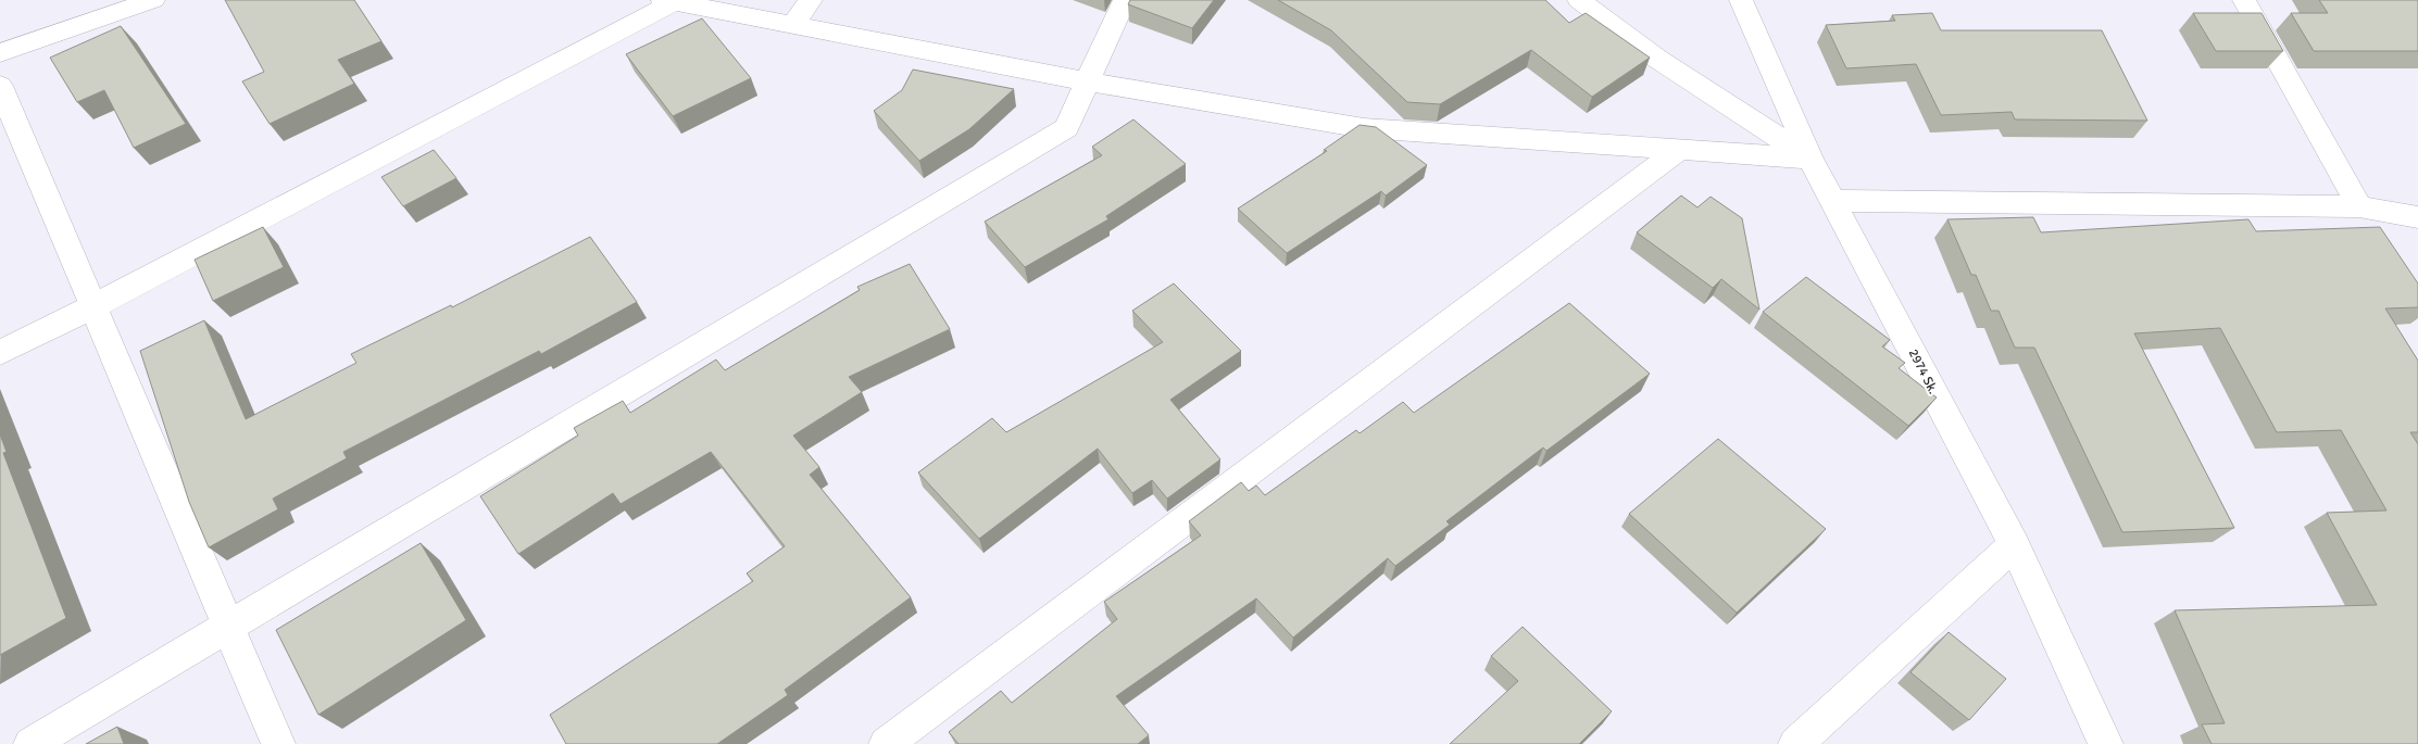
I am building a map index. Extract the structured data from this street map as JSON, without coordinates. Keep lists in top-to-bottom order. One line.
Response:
{"streets":{"street":["2974 Sk."]}}
